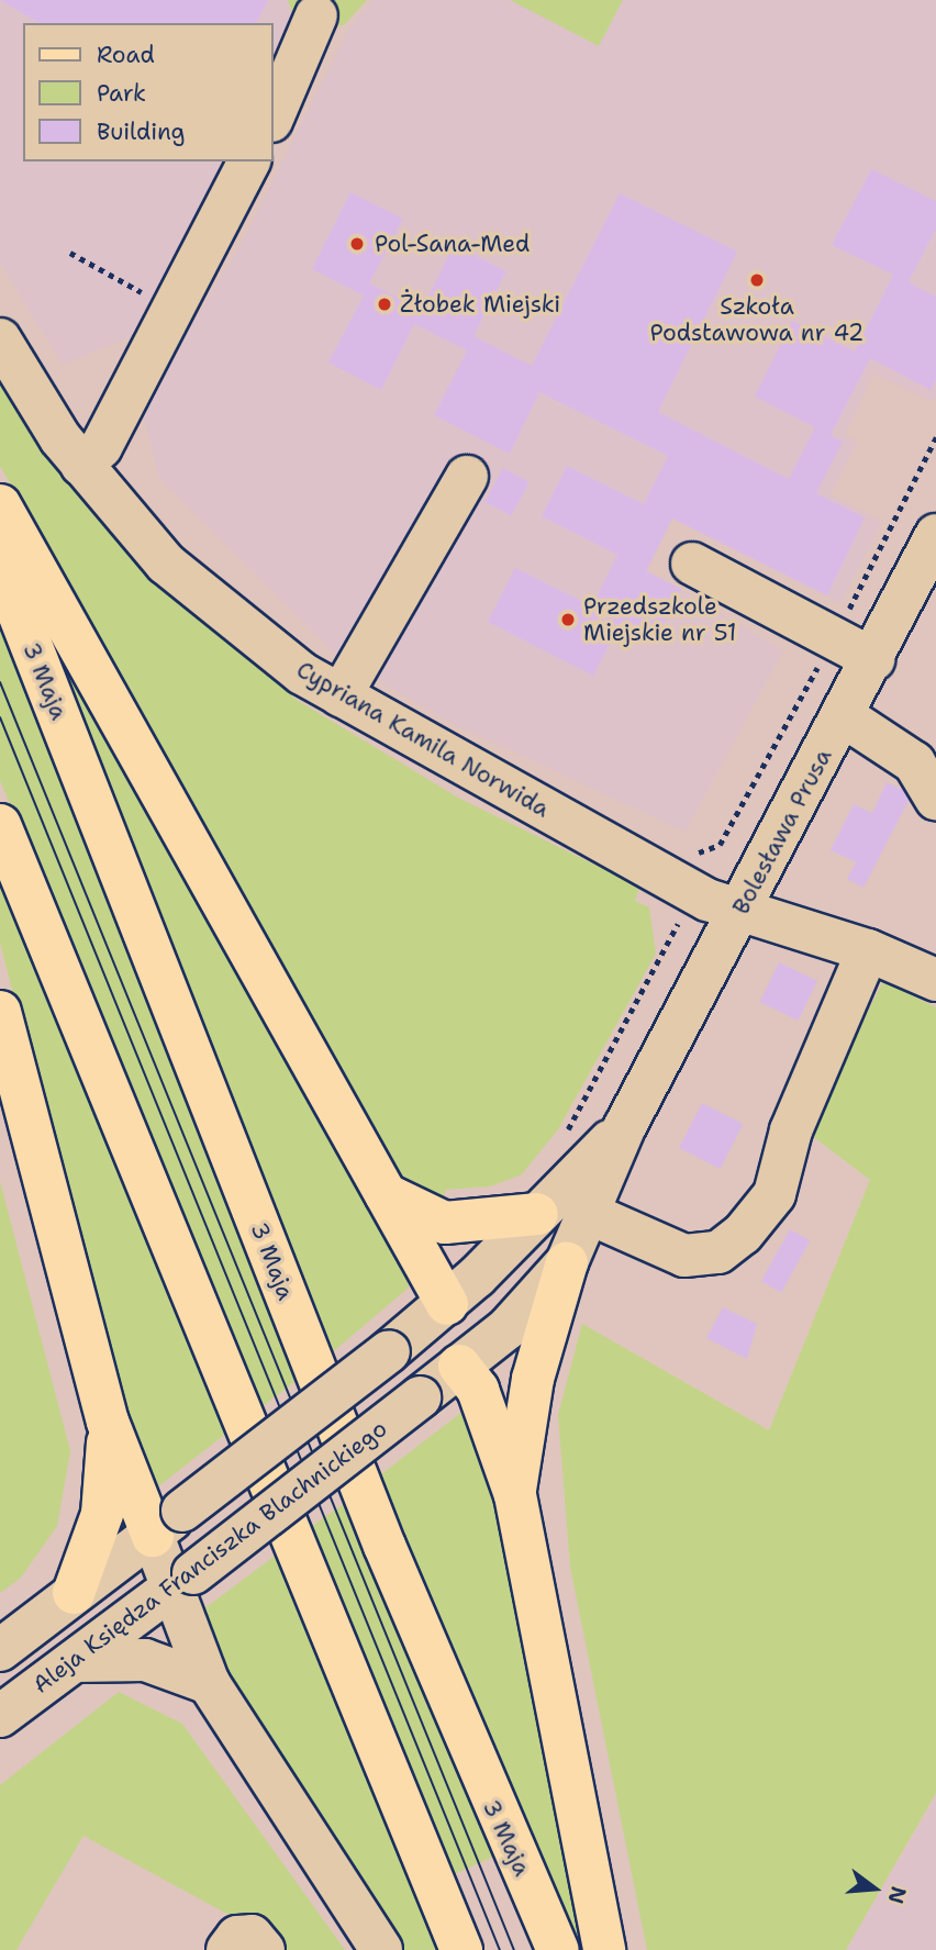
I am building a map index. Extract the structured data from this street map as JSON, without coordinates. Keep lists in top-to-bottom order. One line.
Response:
{"streets":{"main road":["3 Maja"],"street":["Cypriana Kamila Norwida","Bolesława Prusa","Aleja Księdza Franciszka Blachnickiego"]},"crossings":[["Cypriana Kamila Norwida","Bolesława Prusa"],["Bolesława Prusa","Aleja Księdza Franciszka Blachnickiego"]],"places":["Pol-Sana-Med","Szkoła Podstawowa nr 42","Żłobek Miejski","Przedszkole Miejskie nr 51"],"legend":["Road","Park","Building"],"north":"right"}
